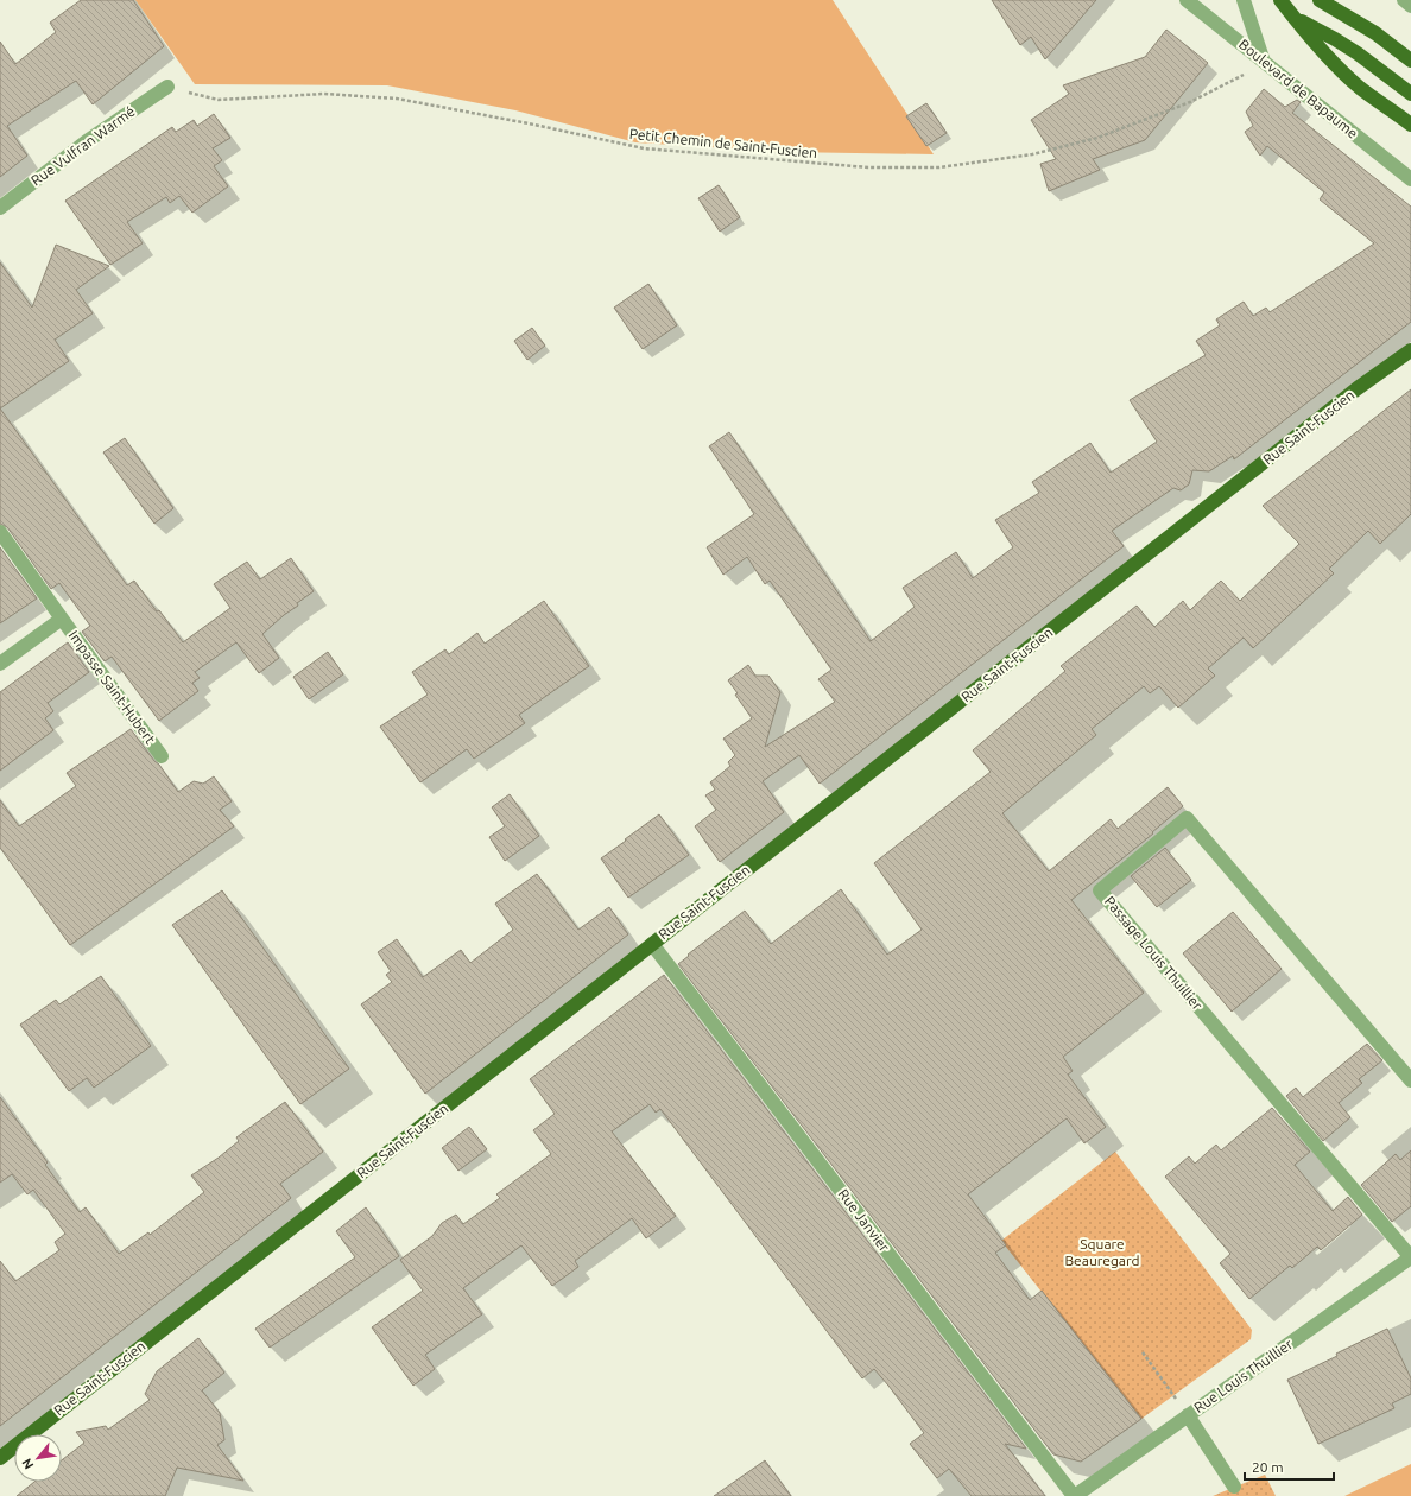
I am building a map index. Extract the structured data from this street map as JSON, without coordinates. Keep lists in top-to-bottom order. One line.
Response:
{"streets":{"main road":["Rue Saint-Fuscien"],"street":["Boulevard de Bapaume","Rue Vulfran Warmé","Impasse Saint-Hubert","Passage Louis Thuillier","Rue Janvier","Rue Louis Thuillier"],"path":["Petit Chemin de Saint-Fuscien"]},"crossings":[["Boulevard de Bapaume","Petit Chemin de Saint-Fuscien"],["Petit Chemin de Saint-Fuscien","Rue Vulfran Warmé"],["Rue Saint-Fuscien","Rue Janvier"],["Passage Louis Thuillier","Rue Louis Thuillier"],["Rue Janvier","Rue Louis Thuillier"]],"parks":["Square Beauregard"],"scale_bar":"20 m","north":"bottom left"}
